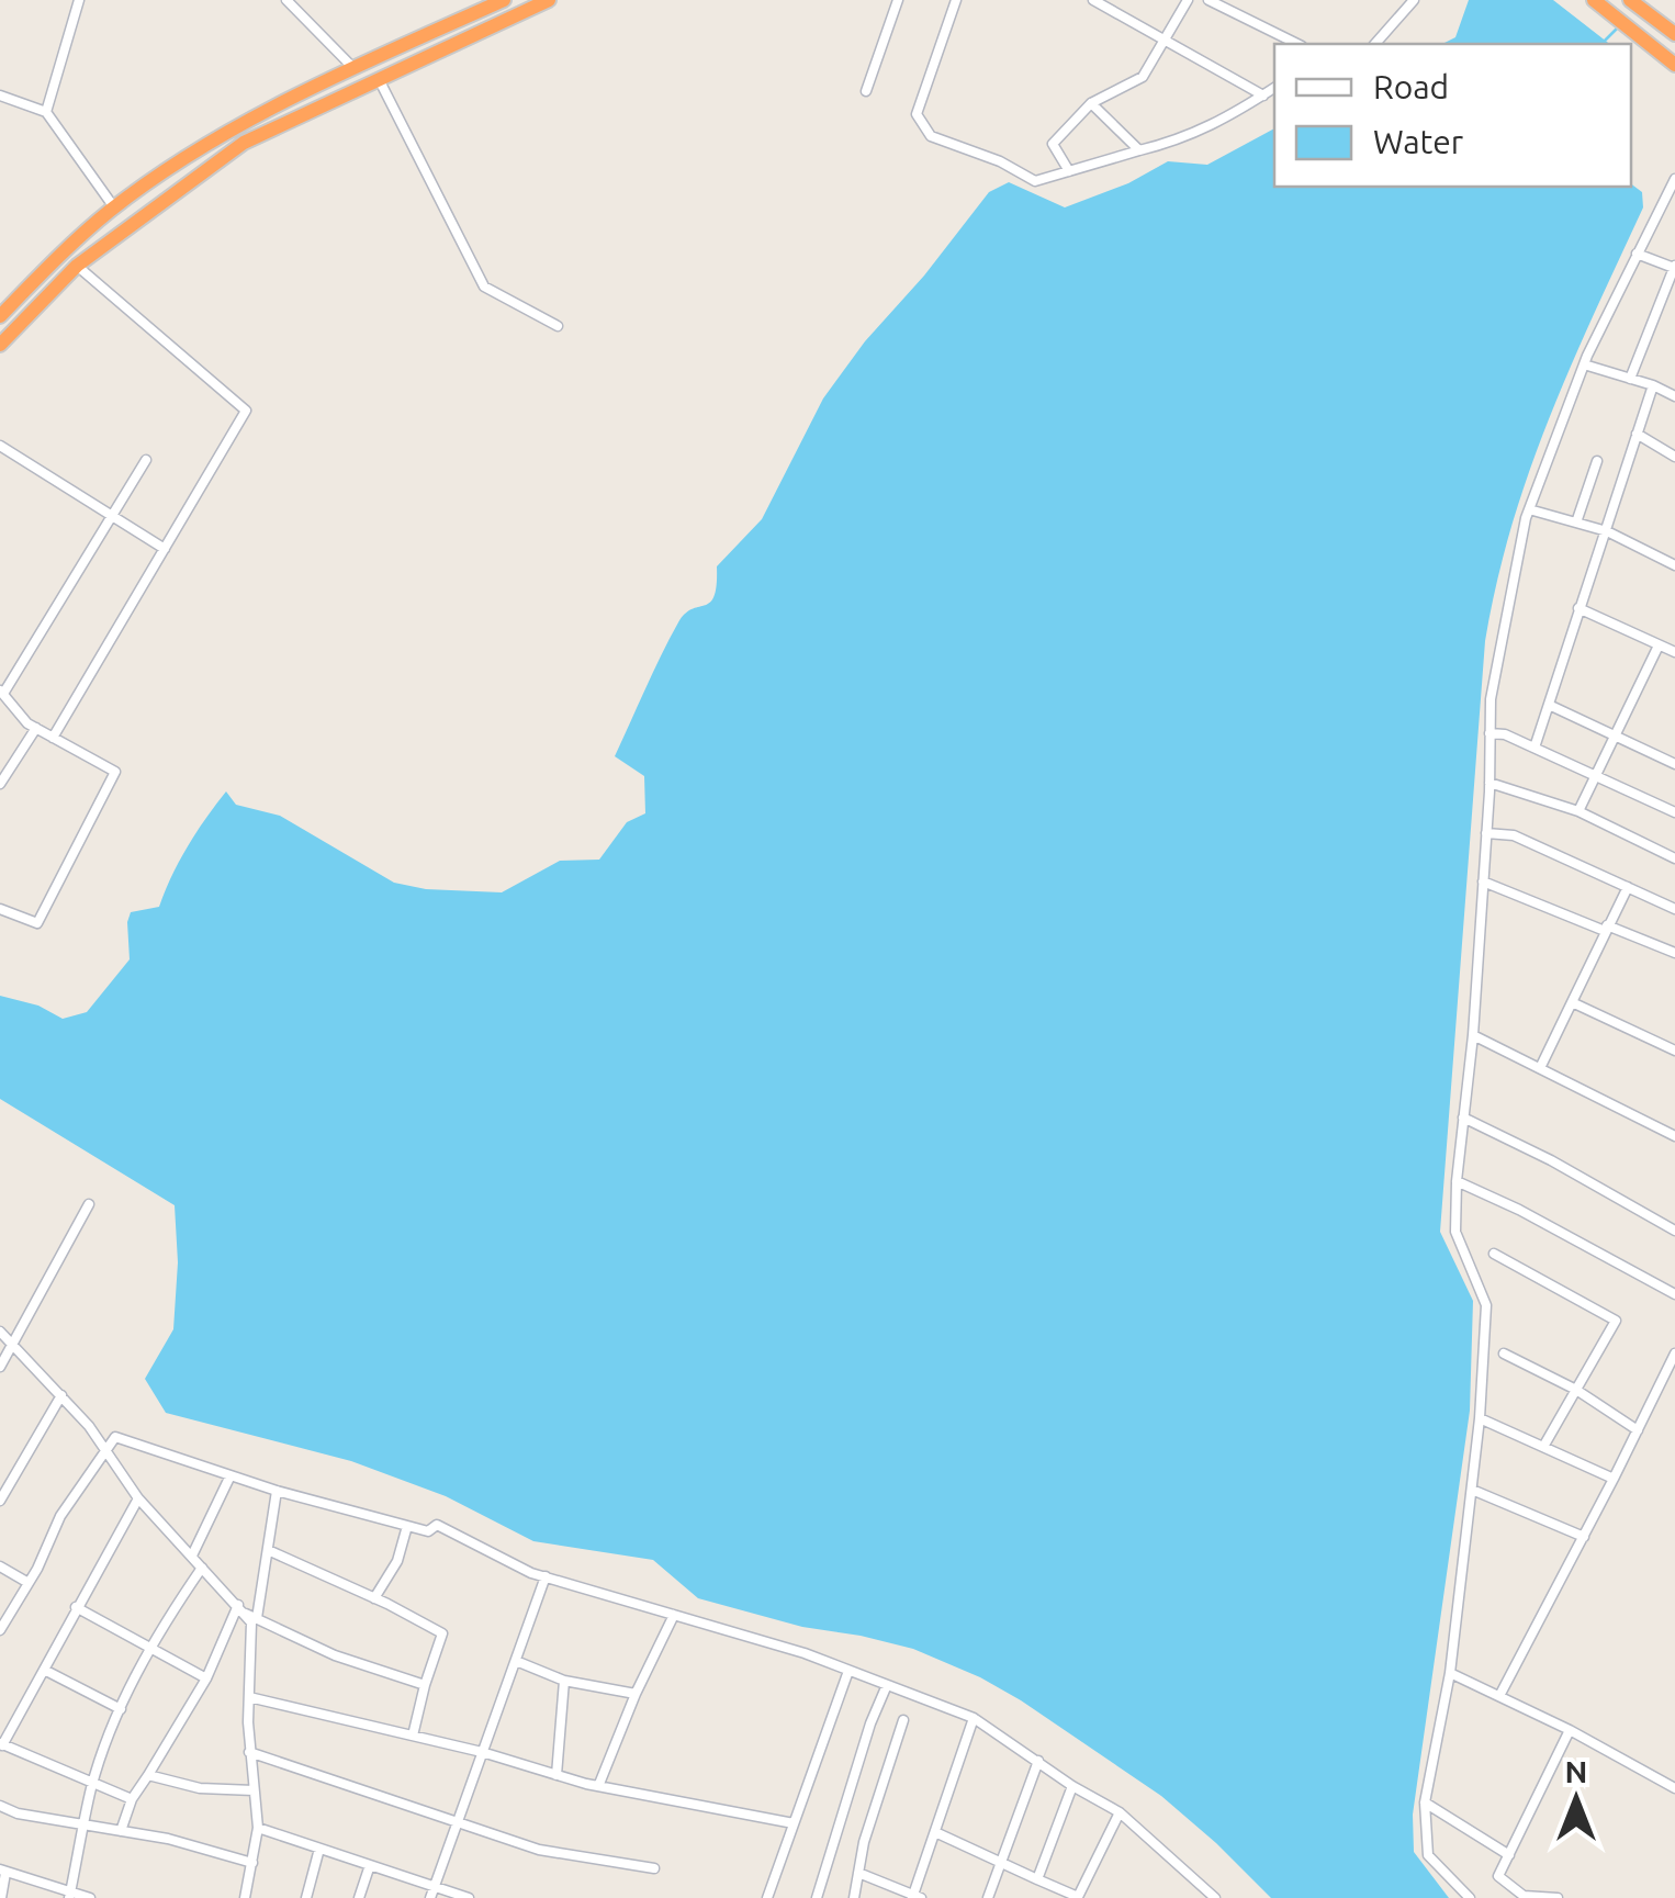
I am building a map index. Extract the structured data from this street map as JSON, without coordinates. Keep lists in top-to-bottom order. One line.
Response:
{"legend":["Road","Water"],"north":"top"}
